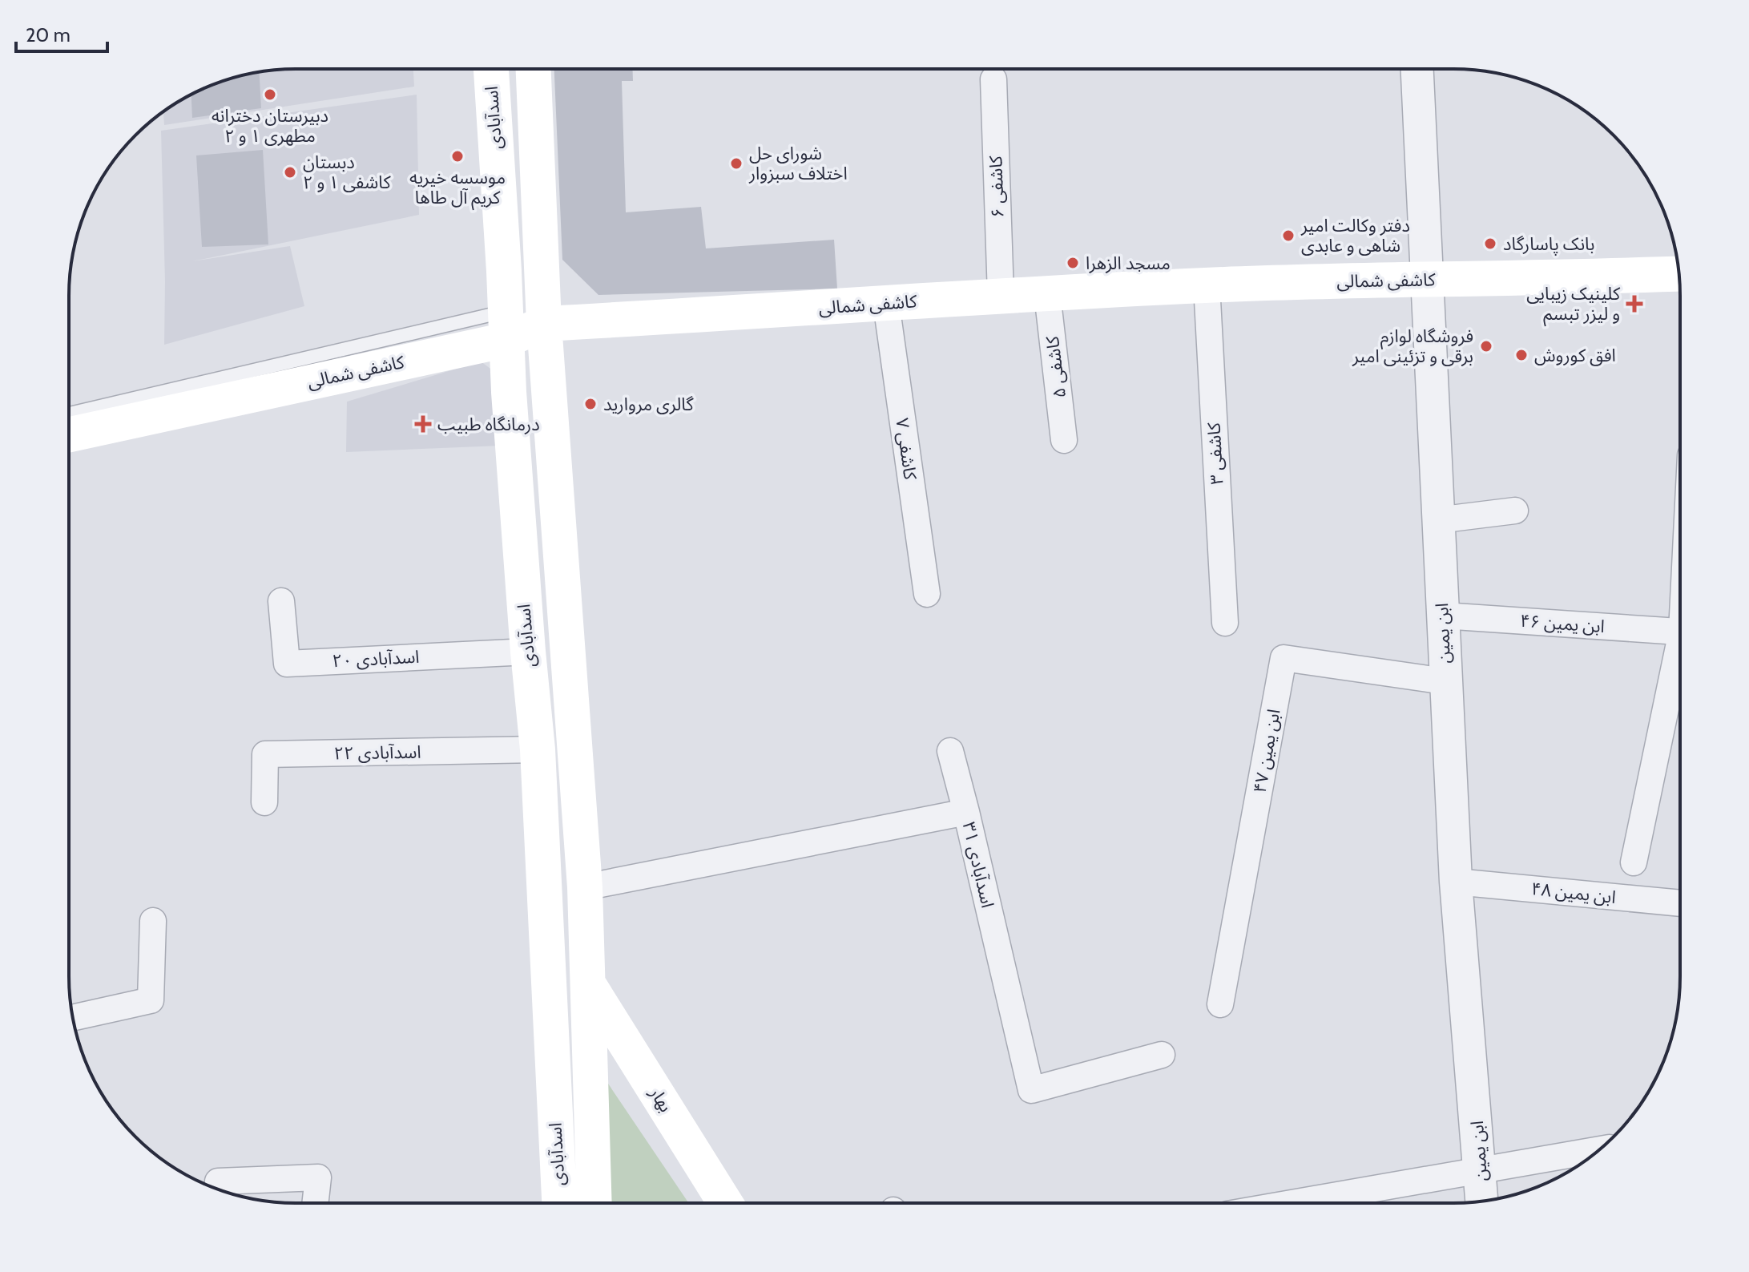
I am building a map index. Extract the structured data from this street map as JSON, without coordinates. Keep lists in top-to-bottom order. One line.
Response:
{"streets":{"main road":["اسدآبادی","کاشفی شمالی","بهار"],"street":["کاشفی ۶","کاشفی ۵","کاشفی ۷","کاشفی ۳","ابن یمین ۴۶","ابن یمین","اسدآبادی ۲۰","ابن یمین ۴۷","اسدآبادی ۲۲","اسدآبادی ۳۱","ابن یمین ۴۸"]},"crossings":[["اسدآبادی","کاشفی شمالی"],["اسدآبادی","اسدآبادی ۲۰"],["اسدآبادی","اسدآبادی ۲۲"],["اسدآبادی","اسدآبادی ۳۱"],["اسدآبادی","بهار"],["کاشفی ۶","کاشفی شمالی"],["کاشفی شمالی","کاشفی ۵"],["کاشفی شمالی","کاشفی ۷"],["کاشفی شمالی","کاشفی ۳"],["کاشفی شمالی","ابن یمین"],["ابن یمین ۴۶","ابن یمین"],["ابن یمین","ابن یمین ۴۷"],["ابن یمین","ابن یمین ۴۸"]],"places":{"other":["دبیرستان دخترانه مطهری ۱ و ۲","موسسه خیریه کریم آل طاها","شورای حل اختلاف سبزوار","دبستان کاشفی ۱ و ۲","دفتر وکالت امیر شاهی و عابدی","بانک پاسارگاد","مسجد الزهرا","فروشگاه لوازم برقی و تزئینی امیر","افق کوروش","گالری مروارید"],"health":["کلینیک زیبایی و لیزر تبسم","درمانگاه طبیب"]},"scale_bar":"20 m"}
